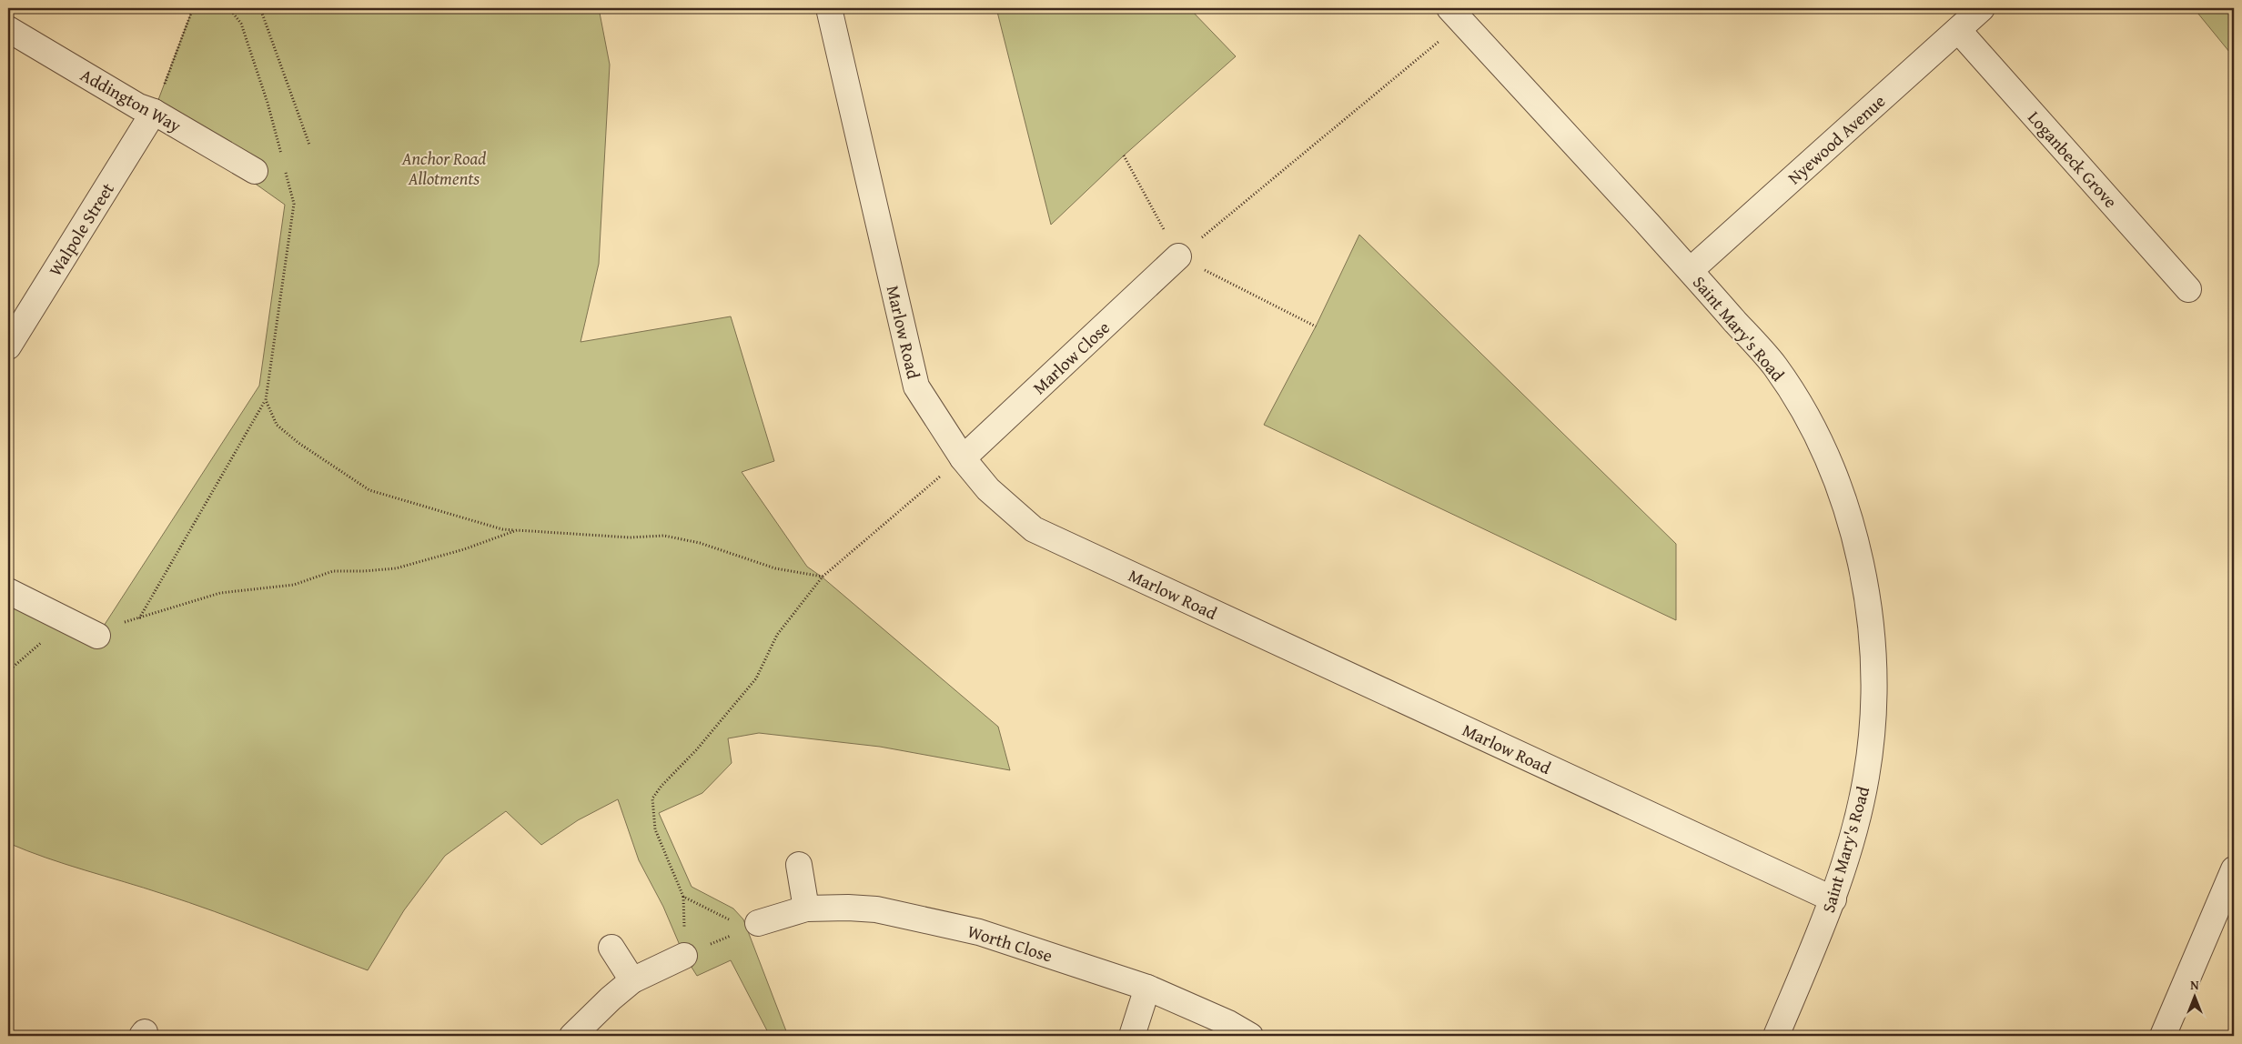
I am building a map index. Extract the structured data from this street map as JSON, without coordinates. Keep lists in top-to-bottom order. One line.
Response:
{"streets":{"street":["Addington Way","Nyewood Avenue","Loganbeck Grove","Walpole Street","Saint Mary's Road","Marlow Road","Marlow Close","Worth Close"]},"crossings":[["Addington Way","Walpole Street"],["Nyewood Avenue","Loganbeck Grove"],["Nyewood Avenue","Saint Mary's Road"],["Saint Mary's Road","Marlow Road"],["Marlow Road","Marlow Close"]],"parks":["Anchor Road Allotments"],"north":"top"}
